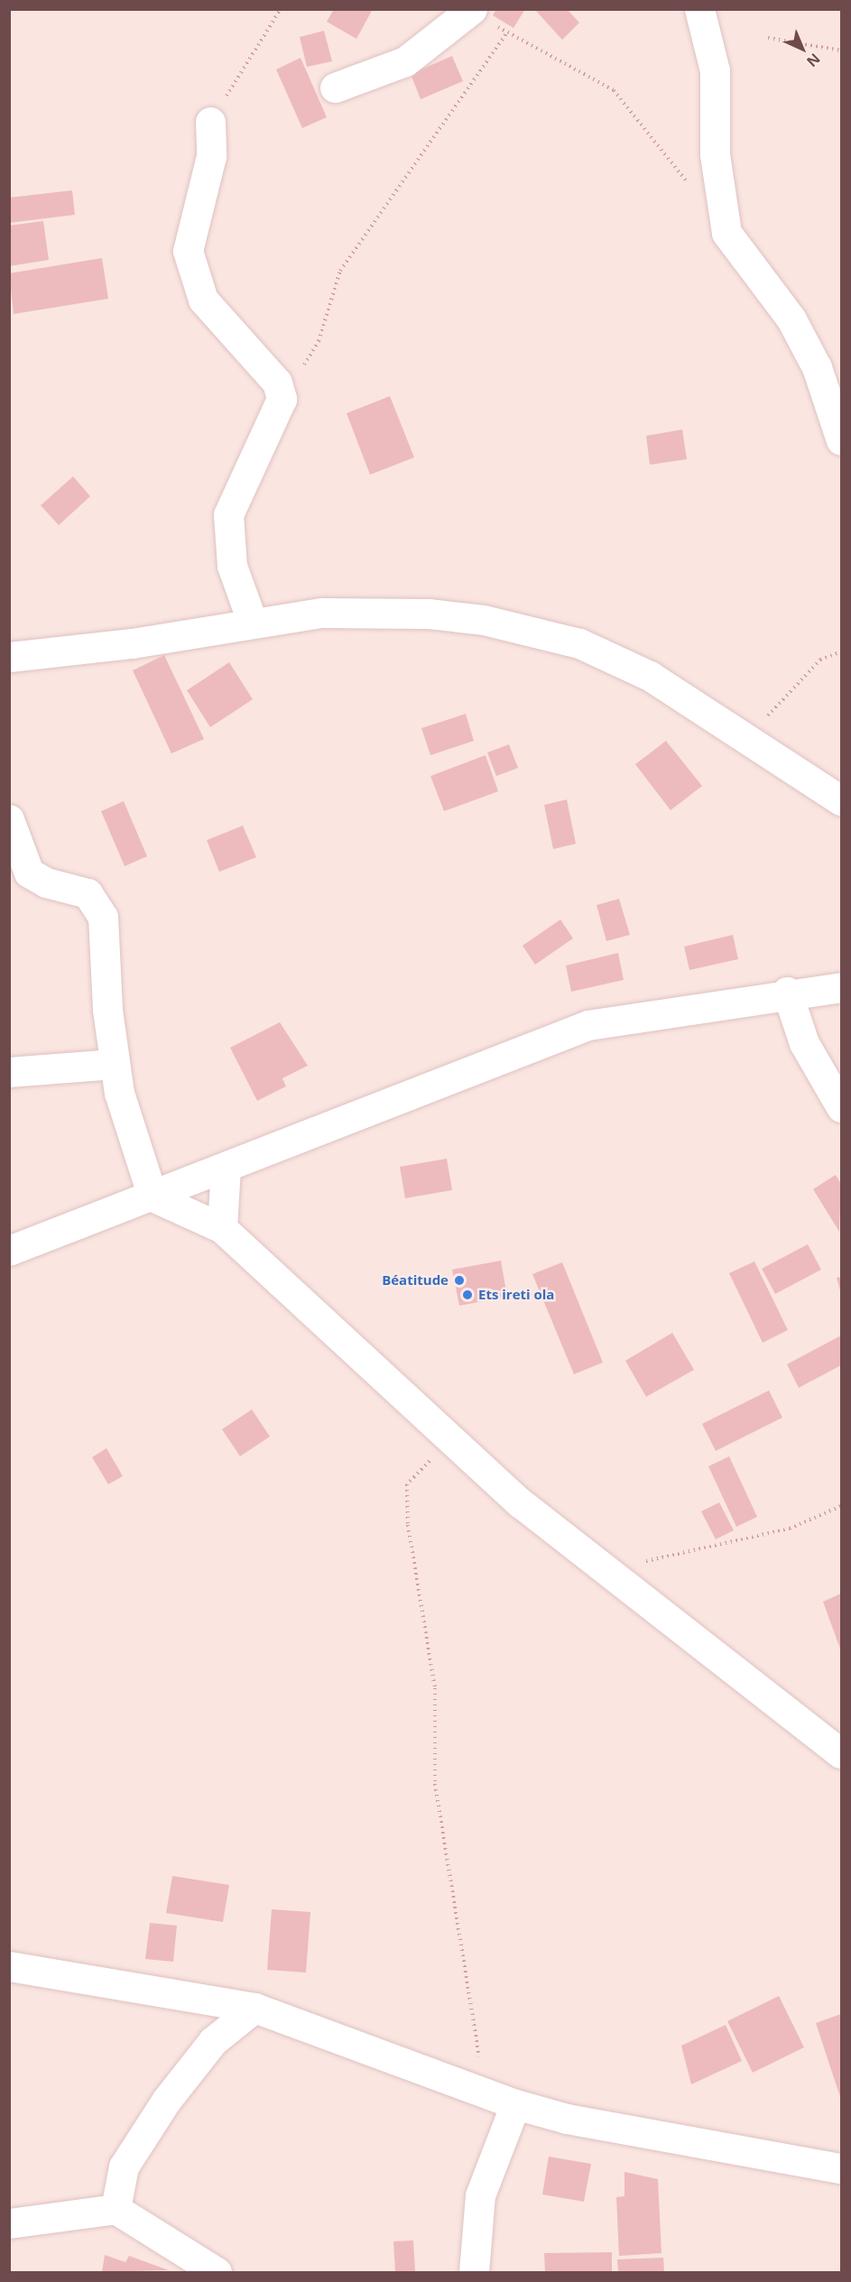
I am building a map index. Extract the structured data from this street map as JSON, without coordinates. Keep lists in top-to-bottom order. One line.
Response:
{"places":["Béatitude","Ets ireti ola"],"north":"bottom right"}
